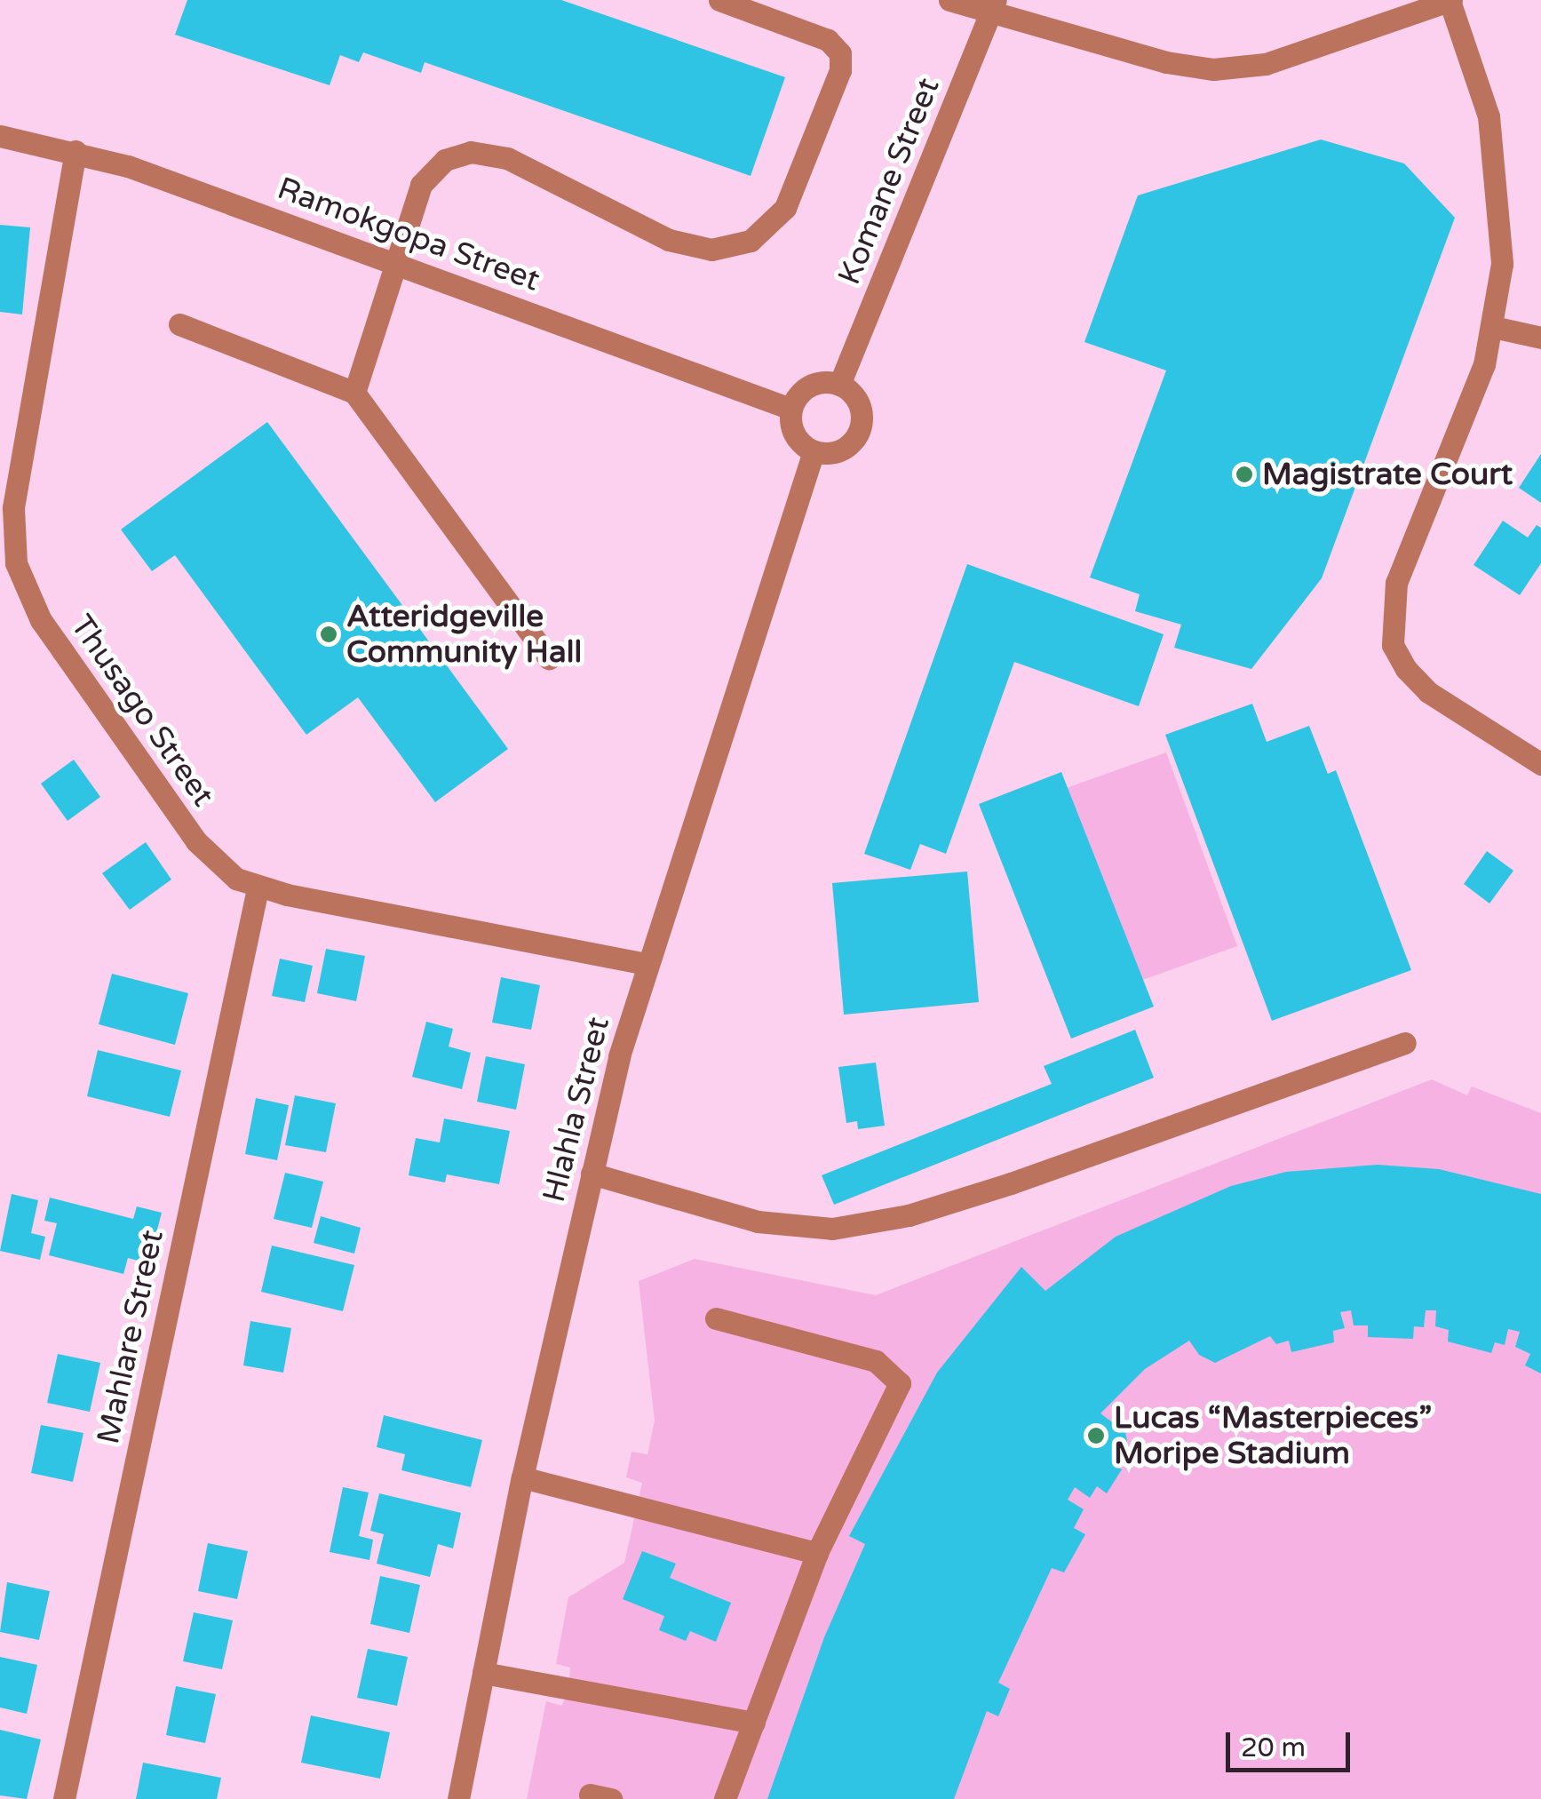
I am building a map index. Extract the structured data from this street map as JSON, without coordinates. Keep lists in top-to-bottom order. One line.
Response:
{"streets":{"street":["Komane Street","Ramokgopa Street","Thusago Street","Hlahla Street","Mahlare Street"]},"crossings":[["Komane Street","Ramokgopa Street"],["Komane Street","Hlahla Street"],["Ramokgopa Street","Thusago Street"],["Ramokgopa Street","Hlahla Street"],["Thusago Street","Hlahla Street"],["Thusago Street","Mahlare Street"]],"places":["Magistrate Court","Atteridgeville Community Hall","Lucas “Masterpieces” Moripe Stadium"],"scale_bar":"20 m"}
